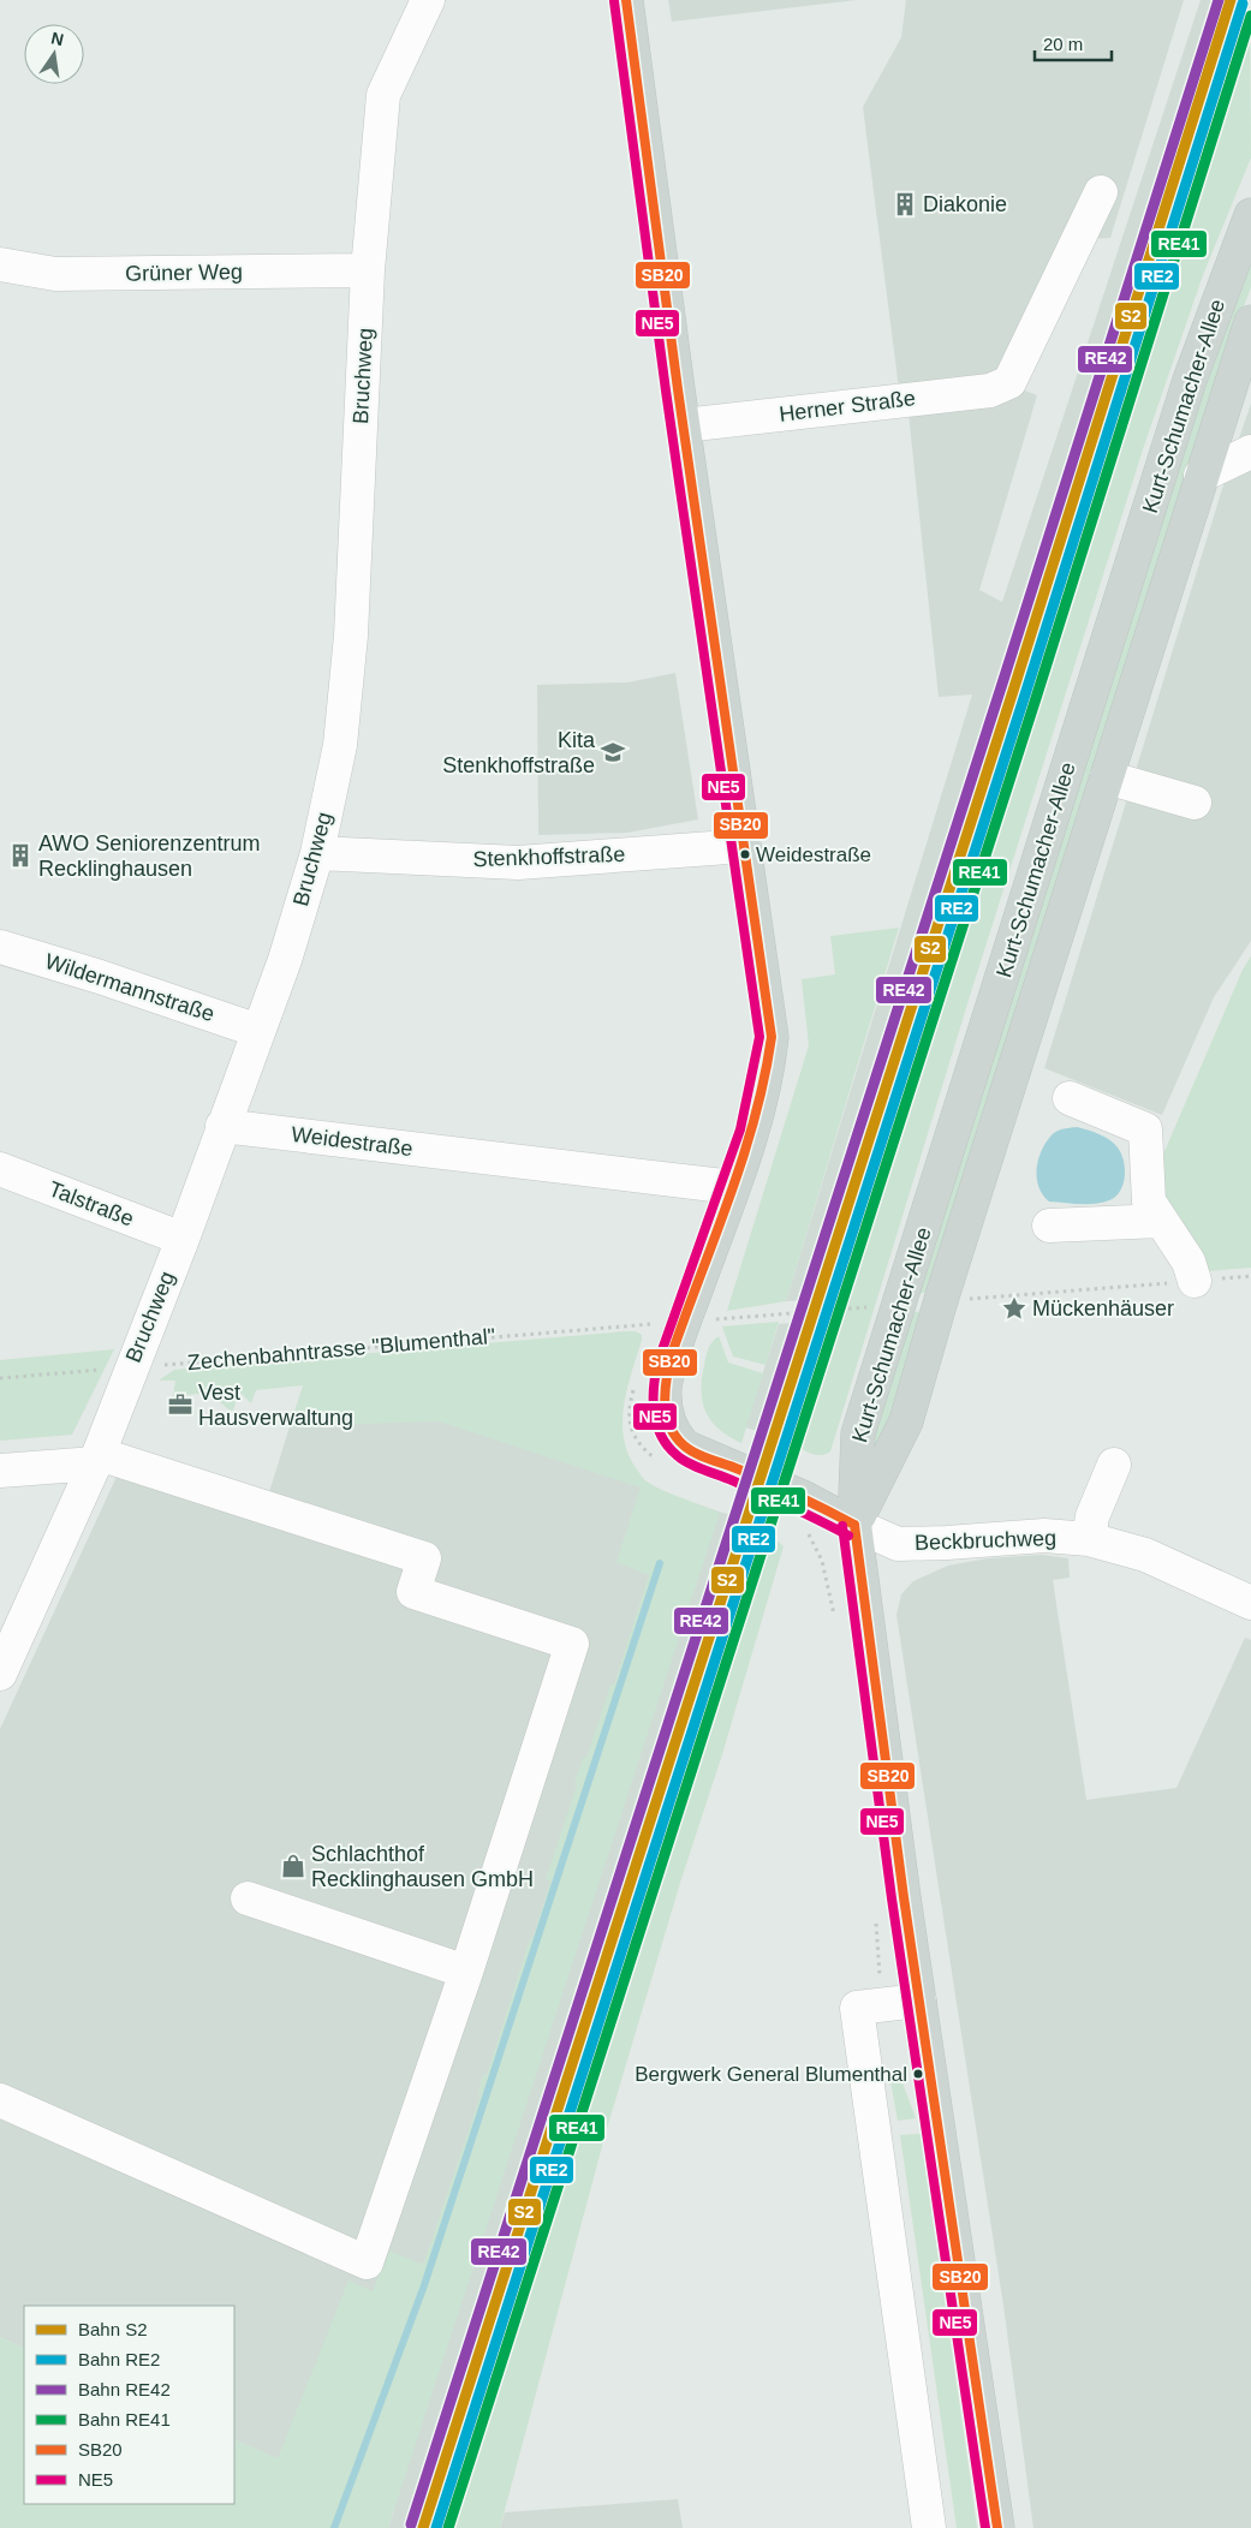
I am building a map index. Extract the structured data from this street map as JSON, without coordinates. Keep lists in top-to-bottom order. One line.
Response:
{"streets":{"main road":["Kurt-Schumacher-Allee"],"street":["Grüner Weg","Bruchweg","Herner Straße","Stenkhoffstraße","Wildermannstraße","Weidestraße","Talstraße","Beckbruchweg"],"path":["Zechenbahntrasse \"Blumenthal\""]},"crossings":[["Grüner Weg","Bruchweg"],["Bruchweg","Stenkhoffstraße"],["Bruchweg","Wildermannstraße"],["Bruchweg","Weidestraße"],["Bruchweg","Talstraße"],["Bruchweg","Zechenbahntrasse \"Blumenthal\""],["Kurt-Schumacher-Allee","Zechenbahntrasse \"Blumenthal\""],["Kurt-Schumacher-Allee","Beckbruchweg"]],"places":{"building":["Diakonie","AWO Seniorenzentrum Recklinghausen"],"school or university":["Kita Stenkhoffstraße"],"other":["Weidestraße","Bergwerk General Blumenthal"],"place":["Mückenhäuser"],"office":["Vest Hausverwaltung"],"shop":["Schlachthof Recklinghausen GmbH"]},"lines":["rail line S2","rail line RE42","transit line SB20","transit line NE5","rail line RE2","rail line RE41"],"legend":["Bahn S2","Bahn RE2","Bahn RE42","Bahn RE41","SB20","NE5"],"scale_bar":"20 m","north":"top"}
